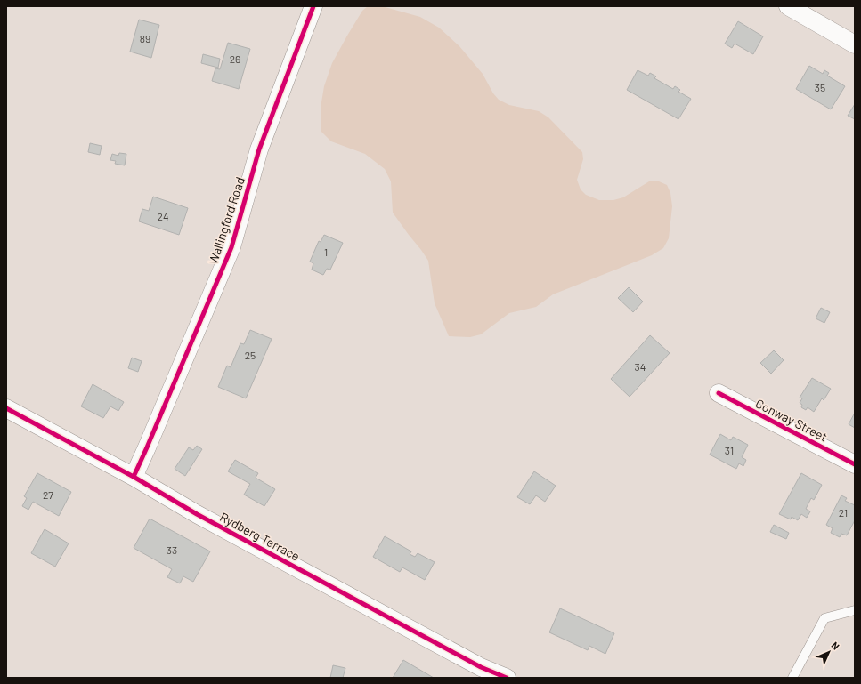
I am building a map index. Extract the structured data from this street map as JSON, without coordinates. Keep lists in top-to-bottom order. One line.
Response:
{"streets":{"street":["Wallingford Road","Conway Street","Rydberg Terrace"]},"crossings":[["Wallingford Road","Rydberg Terrace"]],"house_numbers":["89","26","35","24","1","25","34","31","27","21","33"],"north":"top right"}
